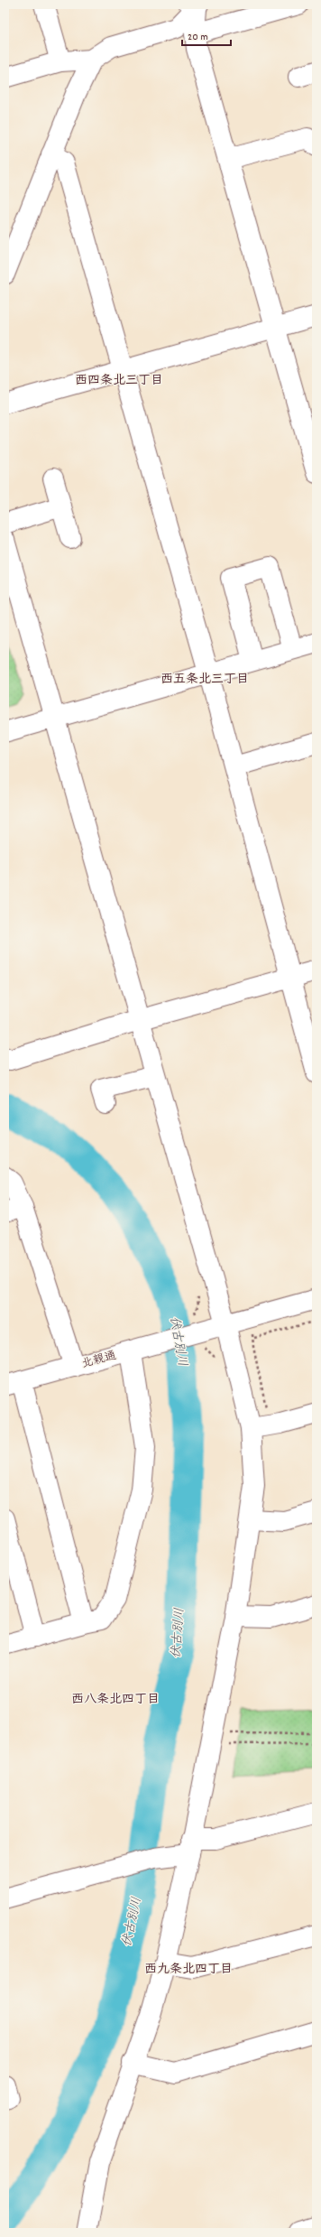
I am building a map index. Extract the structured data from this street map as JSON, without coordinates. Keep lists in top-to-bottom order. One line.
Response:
{"streets":{"street":["北親通"]},"districts":["西四条北三丁目","西五条北三丁目","西八条北四丁目","西九条北四丁目"],"water":["伏古別川"],"scale_bar":"20 m"}
